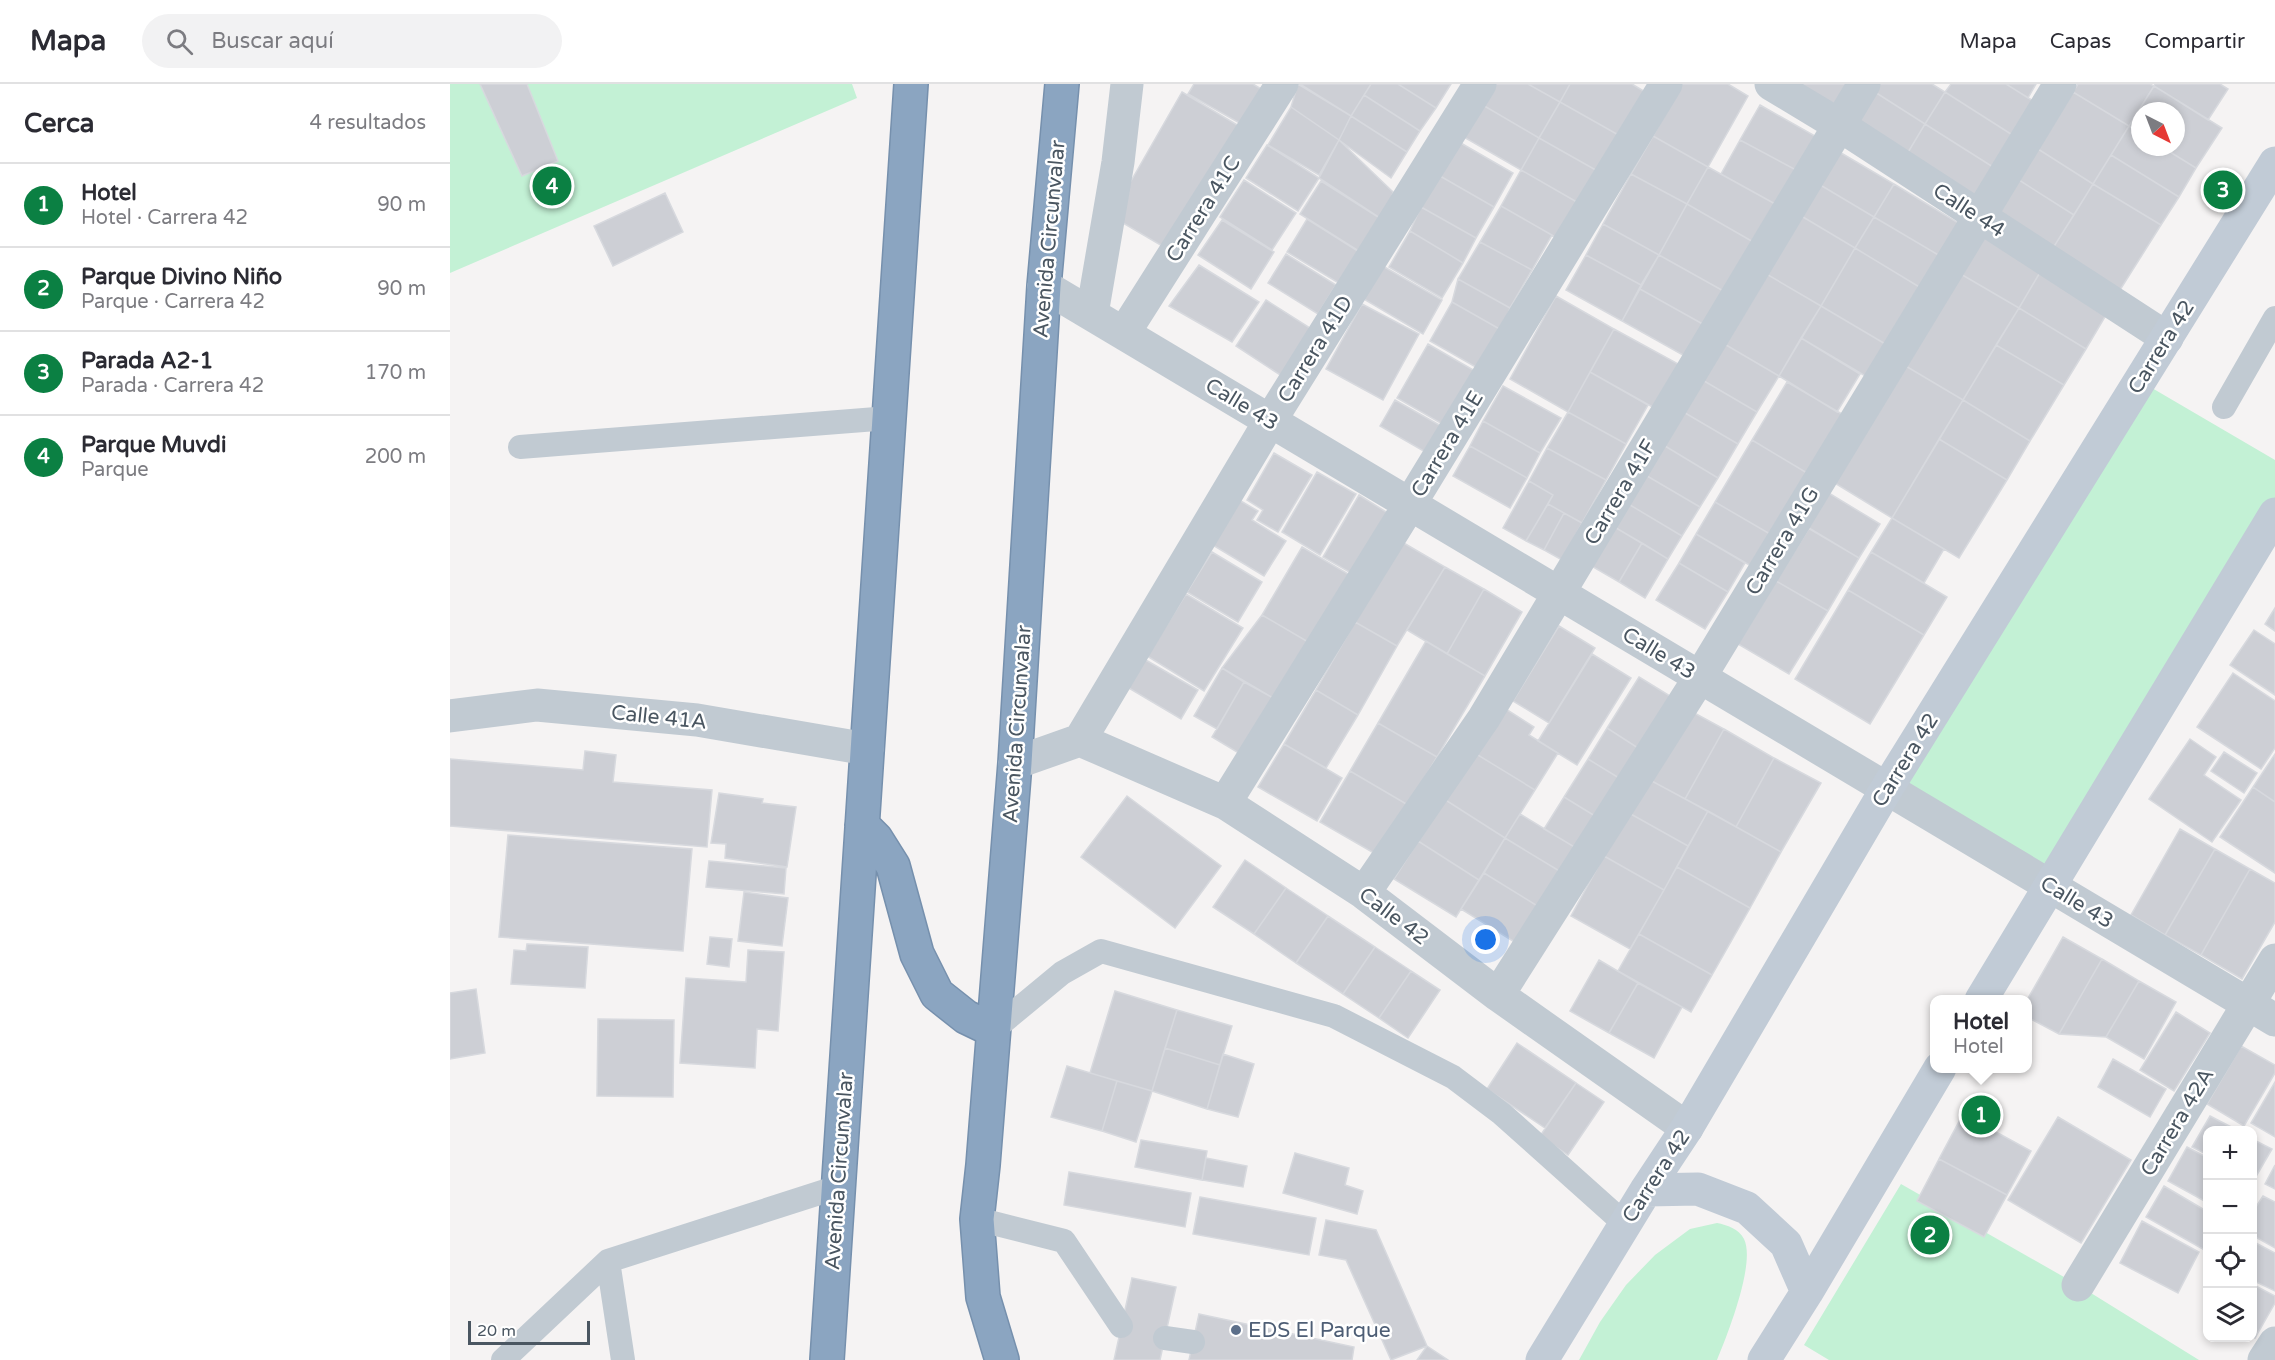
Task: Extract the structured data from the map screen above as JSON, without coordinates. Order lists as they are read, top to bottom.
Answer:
{
  "streets": {
    "highway": ["Avenida Circunvalar"],
    "street": [
      "Carrera 41C",
      "Calle 44",
      "Carrera 42",
      "Carrera 41D",
      "Calle 43",
      "Carrera 41E",
      "Carrera 41F",
      "Carrera 41G",
      "Calle 41A",
      "Calle 42",
      "Carrera 42A"
    ]
  },
  "crossings": [
    ["Carrera 41C", "Calle 43"],
    ["Calle 44", "Carrera 42"],
    ["Calle 44", "Carrera 41F"],
    ["Calle 44", "Carrera 41G"],
    ["Avenida Circunvalar", "Calle 43"],
    ["Avenida Circunvalar", "Calle 41A"],
    ["Carrera 42", "Calle 43"],
    ["Carrera 42", "Calle 42"],
    ["Carrera 41D", "Calle 43"],
    ["Carrera 41D", "Calle 42"],
    ["Calle 43", "Carrera 41E"],
    ["Calle 43", "Carrera 41F"],
    ["Calle 43", "Carrera 41G"],
    ["Calle 43", "Carrera 42A"],
    ["Carrera 41E", "Calle 42"],
    ["Carrera 41F", "Calle 42"],
    ["Carrera 41G", "Calle 42"]
  ],
  "places": ["EDS El Parque"],
  "scale_bar": "20 m",
  "north": "bottom right",
  "page": {
    "header": "Mapa",
    "search": "Buscar aquí",
    "nav": ["Mapa", "Capas", "Compartir"],
    "heading": ["Cerca", "4 resultados"],
    "list": [
      {
        "mark": "1",
        "name": "Hotel",
        "note": "Hotel · Carrera 42",
        "value": "90 m"
      },
      {
        "mark": "2",
        "name": "Parque Divino Niño",
        "note": "Parque · Carrera 42",
        "value": "90 m"
      },
      {
        "mark": "3",
        "name": "Parada A2-1",
        "note": "Parada · Carrera 42",
        "value": "170 m"
      },
      {
        "mark": "4",
        "name": "Parque Muvdi",
        "note": "Parque",
        "value": "200 m"
      }
    ],
    "pins": [
      "4",
      "3",
      "1",
      "2"
    ],
    "popup": ["Hotel", "Hotel"],
    "map_buttons": ["+", "−"],
    "scale": "20 m"
  }
}
